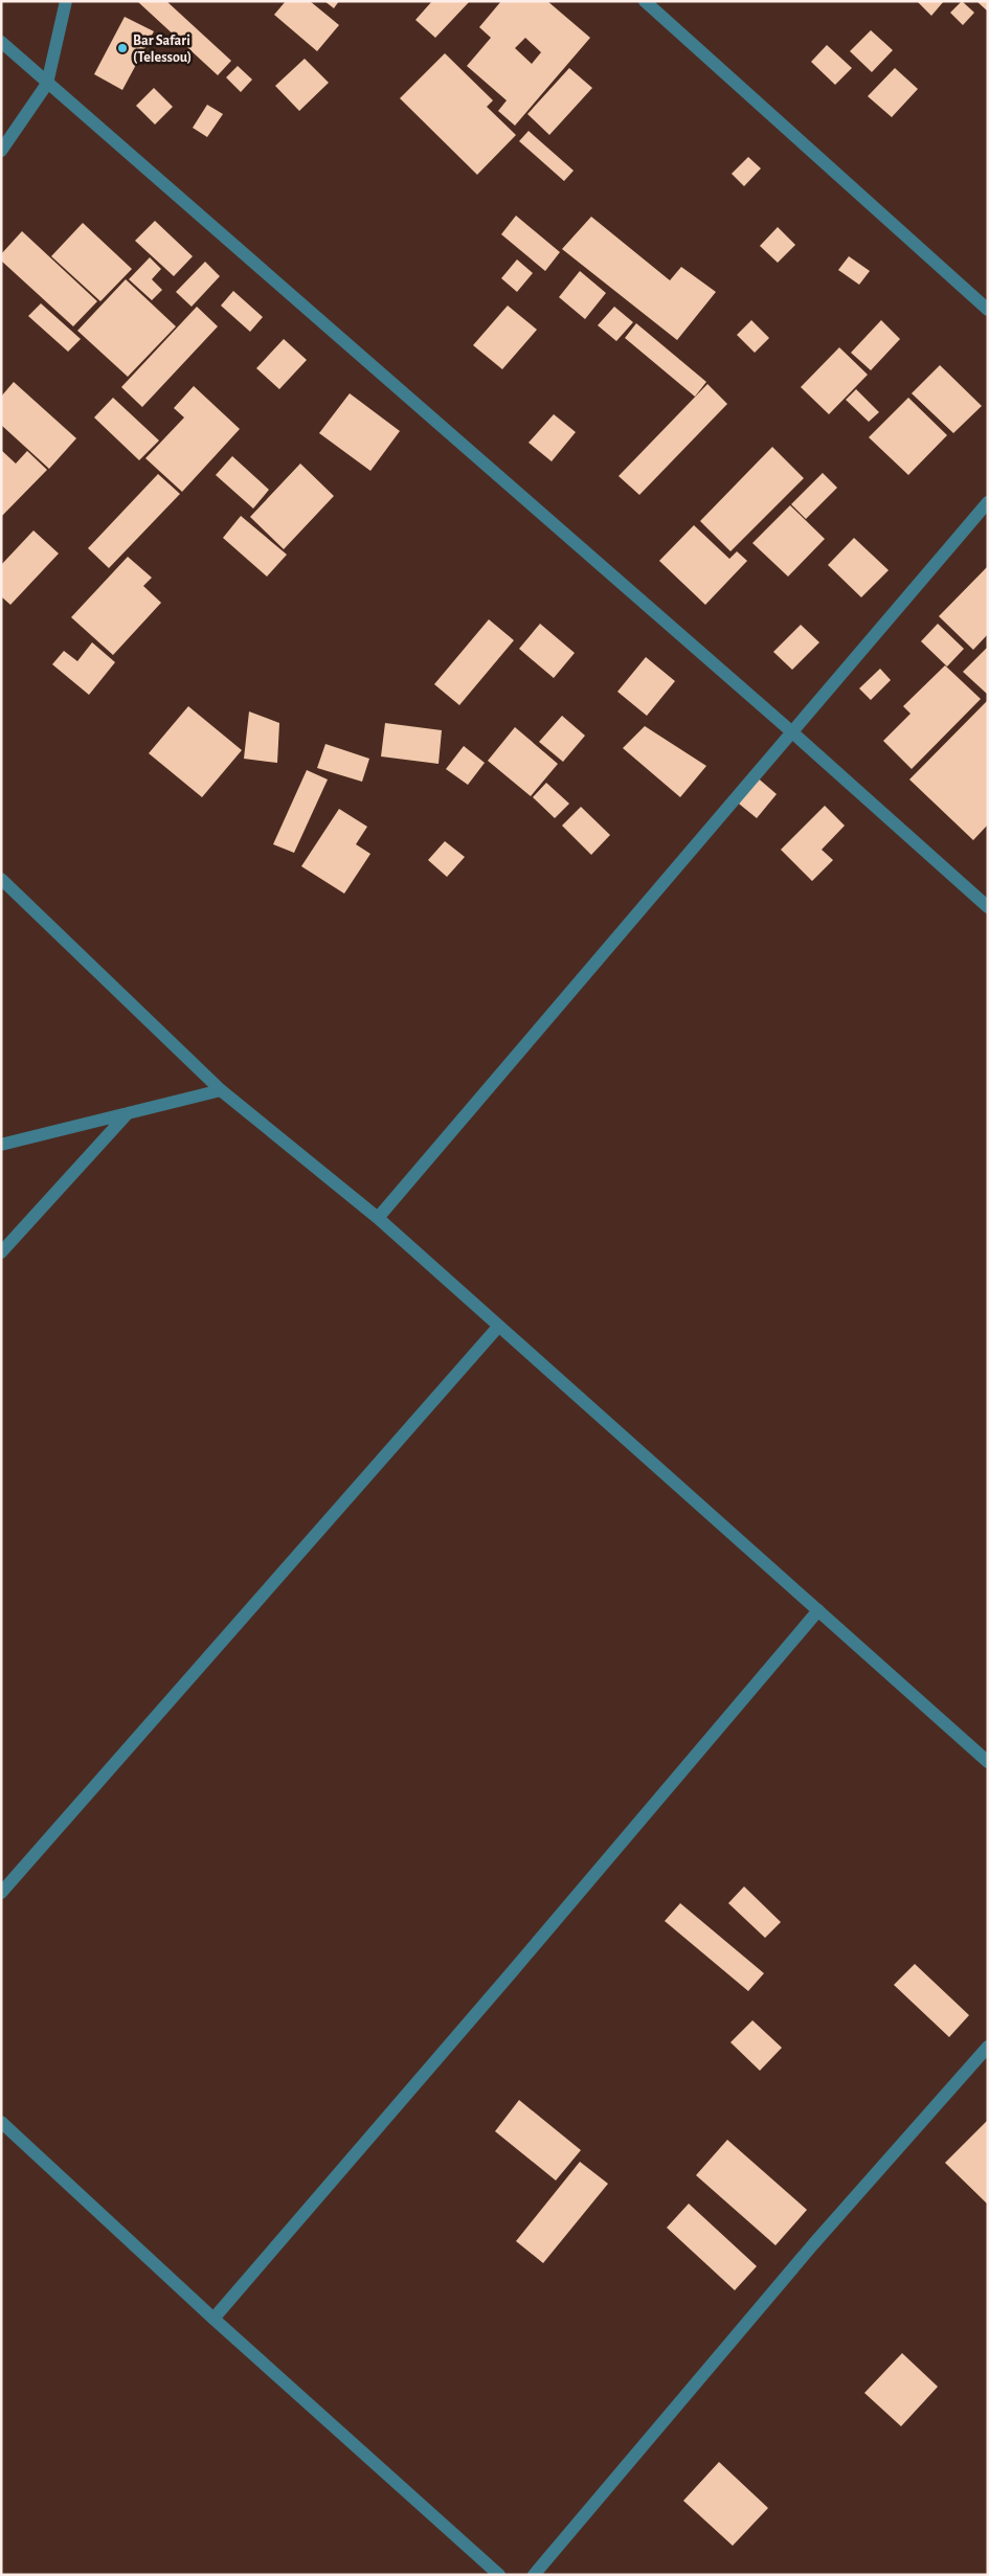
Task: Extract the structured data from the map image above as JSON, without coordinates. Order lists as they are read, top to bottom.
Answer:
{
  "places": ["Bar Safari (Telessou)"]
}
